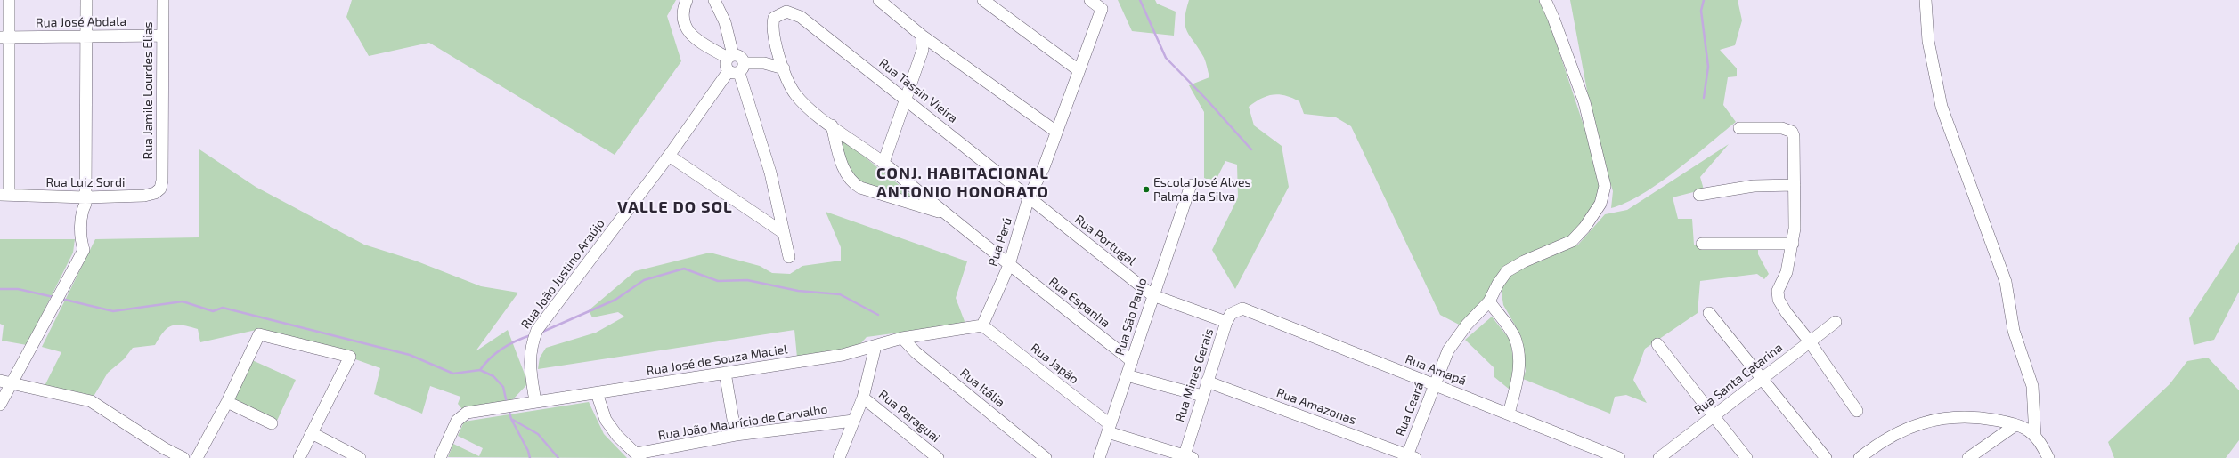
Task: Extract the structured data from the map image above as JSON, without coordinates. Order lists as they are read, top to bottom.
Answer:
{
  "streets": {
    "street": [
      "Rua José Abdala",
      "Rua Jamile Lourdes Elias",
      "Rua Tassin Vieira",
      "Rua Luiz Sordi",
      "Rua Portugal",
      "Rua Perú",
      "Rua João Justino Araújo",
      "Rua Espanha",
      "Rua São Paulo",
      "Rua José de Souza Maciel",
      "Rua Japão",
      "Rua Amapá",
      "Rua Minas Gerais",
      "Rua Santa Catarina",
      "Rua Itália",
      "Rua Amazonas",
      "Rua Ceará",
      "Rua Paraguai",
      "Rua João Maurício de Carvalho"
    ]
  },
  "crossings": [
    ["Rua José Abdala", "Rua Jamile Lourdes Elias"],
    ["Rua Jamile Lourdes Elias", "Rua Luiz Sordi"],
    ["Rua Tassin Vieira", "Rua Portugal"],
    ["Rua Tassin Vieira", "Rua Perú"],
    ["Rua Tassin Vieira", "Rua Espanha"],
    ["Rua Portugal", "Rua Perú"],
    ["Rua Portugal", "Rua São Paulo"],
    ["Rua Portugal", "Rua Minas Gerais"],
    ["Rua Perú", "Rua Espanha"],
    ["Rua Perú", "Rua José de Souza Maciel"],
    ["Rua Perú", "Rua Japão"],
    ["Rua João Justino Araújo", "Rua José de Souza Maciel"],
    ["Rua Espanha", "Rua São Paulo"],
    ["Rua São Paulo", "Rua Japão"],
    ["Rua José de Souza Maciel", "Rua Japão"],
    ["Rua José de Souza Maciel", "Rua Itália"],
    ["Rua Japão", "Rua Minas Gerais"],
    ["Rua Amapá", "Rua Minas Gerais"],
    ["Rua Amapá", "Rua Ceará"],
    ["Rua Minas Gerais", "Rua Amazonas"],
    ["Rua Amazonas", "Rua Ceará"]
  ],
  "districts": ["CONJ. HABITACIONAL ANTONIO HONORATO", "VALLE DO SOL"],
  "places": ["Escola José Alves Palma da Silva"]
}
